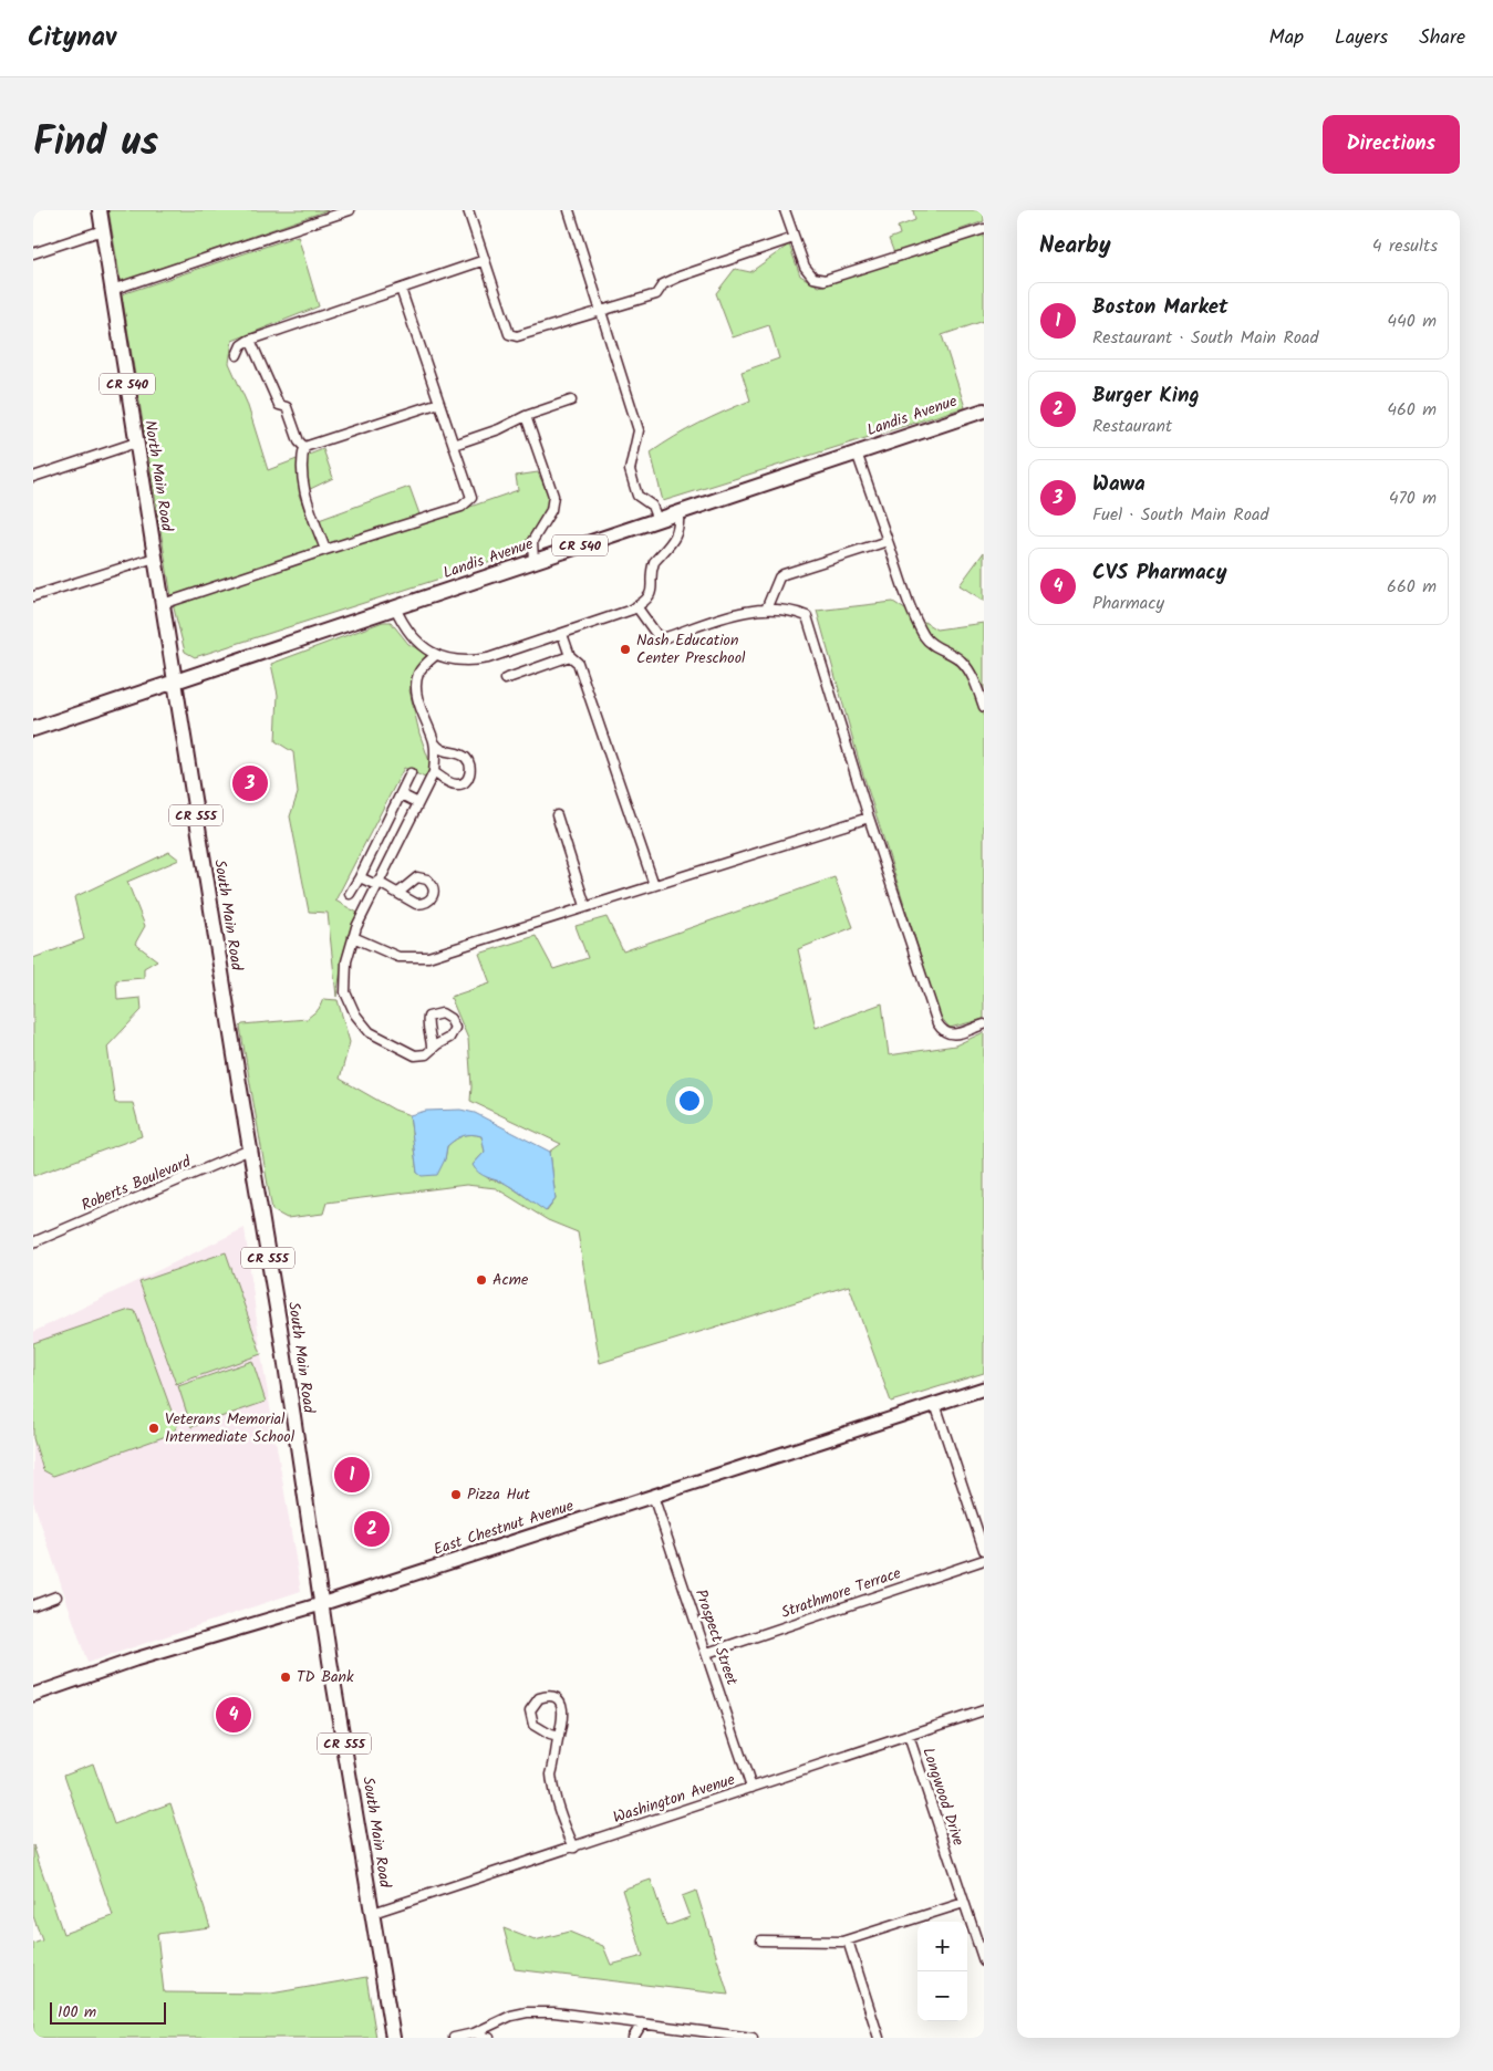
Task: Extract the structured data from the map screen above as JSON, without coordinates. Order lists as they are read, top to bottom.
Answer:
{
  "streets": {
    "main road": [
      "CR 540",
      "Landis Avenue",
      "North Main Road",
      "CR 555",
      "South Main Road"
    ],
    "street": [
      "Roberts Boulevard",
      "East Chestnut Avenue",
      "Strathmore Terrace",
      "Prospect Street",
      "Longwood Drive",
      "Washington Avenue"
    ]
  },
  "crossings": [
    ["Landis Avenue", "North Main Road"],
    ["Landis Avenue", "South Main Road"],
    ["North Main Road", "South Main Road"],
    ["South Main Road", "Roberts Boulevard"],
    ["South Main Road", "East Chestnut Avenue"],
    ["South Main Road", "Washington Avenue"],
    ["East Chestnut Avenue", "Prospect Street"],
    ["Strathmore Terrace", "Prospect Street"],
    ["Prospect Street", "Washington Avenue"],
    ["Longwood Drive", "Washington Avenue"]
  ],
  "places": [
    "Nash Education Center Preschool",
    "Acme",
    "Veterans Memorial Intermediate School",
    "Pizza Hut",
    "TD Bank"
  ],
  "scale_bar": "100 m",
  "page": {
    "header": "Citynav",
    "nav": ["Map", "Layers", "Share"],
    "title": "Find us",
    "buttons": "Directions",
    "heading": ["Nearby", "4 results"],
    "list": [
      {
        "mark": "1",
        "name": "Boston Market",
        "note": "Restaurant · South Main Road",
        "value": "440 m"
      },
      {
        "mark": "2",
        "name": "Burger King",
        "note": "Restaurant",
        "value": "460 m"
      },
      {
        "mark": "3",
        "name": "Wawa",
        "note": "Fuel · South Main Road",
        "value": "470 m"
      },
      {
        "mark": "4",
        "name": "CVS Pharmacy",
        "note": "Pharmacy",
        "value": "660 m"
      }
    ],
    "pins": [
      "3",
      "1",
      "2",
      "4"
    ],
    "map_buttons": ["+", "−"],
    "scale": "100 m"
  }
}
